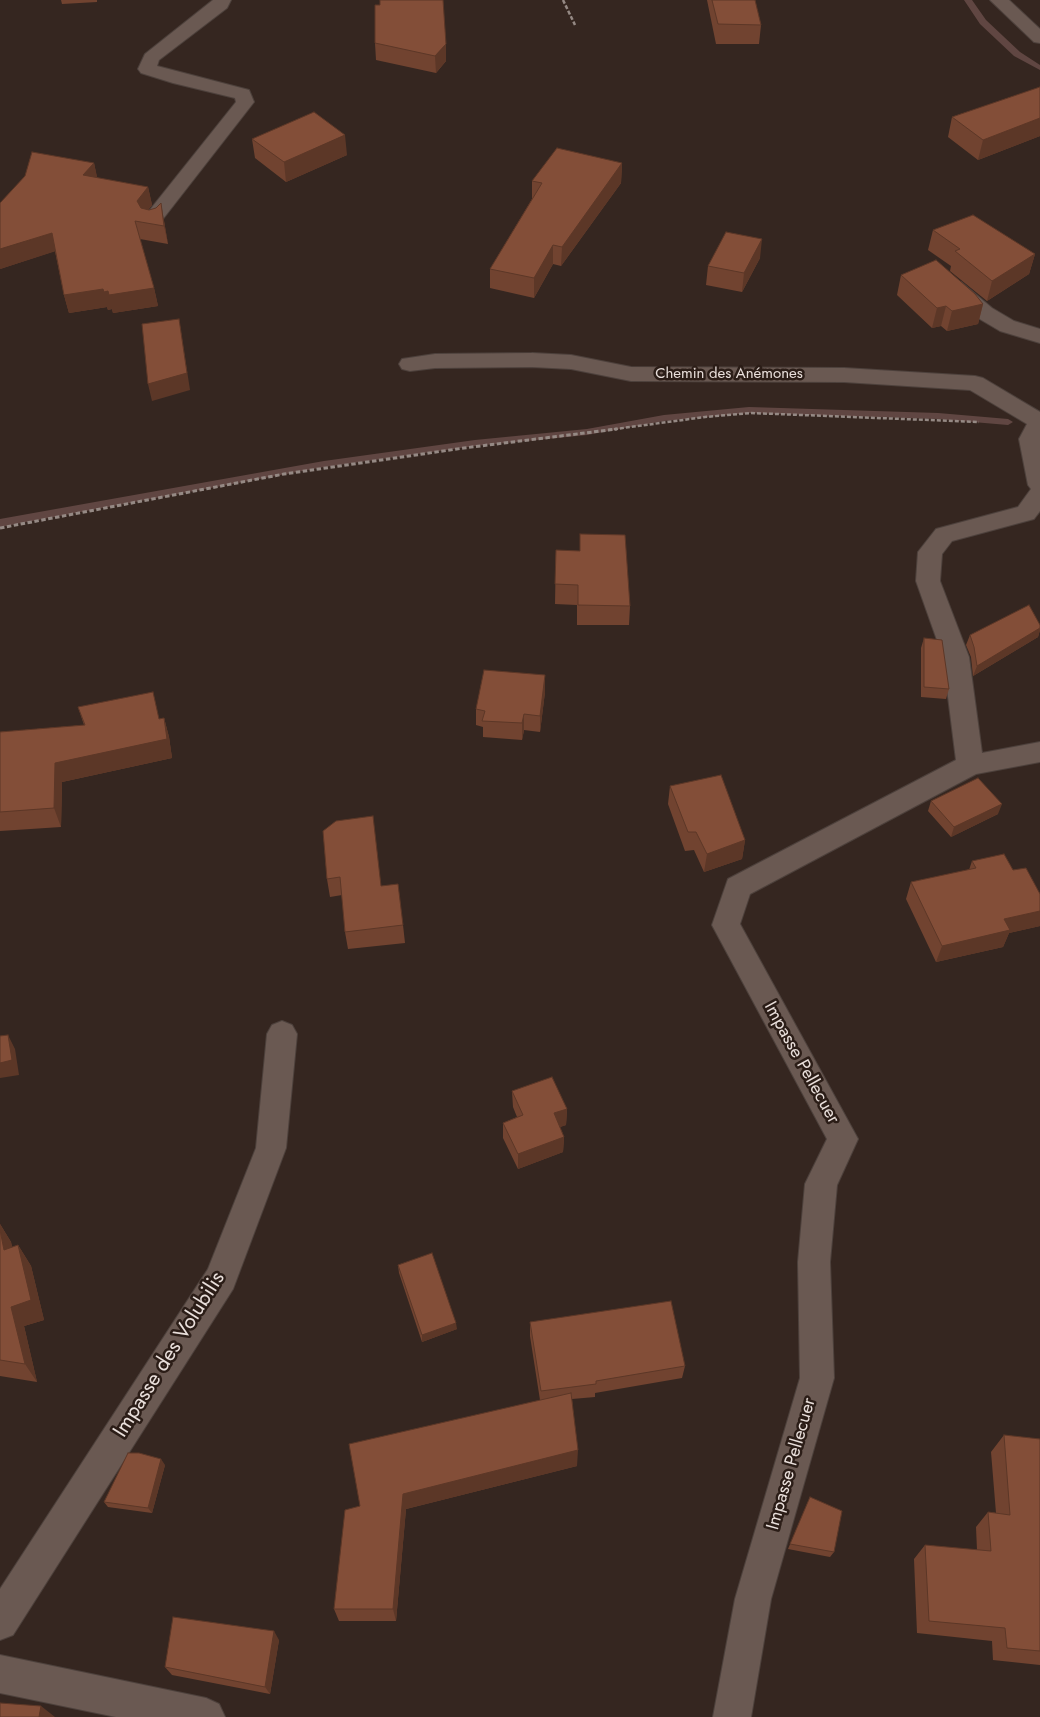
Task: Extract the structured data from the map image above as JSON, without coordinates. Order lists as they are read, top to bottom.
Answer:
{
  "streets": {
    "street": ["Chemin des Anémones", "Impasse Pellecuer", "Impasse des Volubilis"]
  }
}
